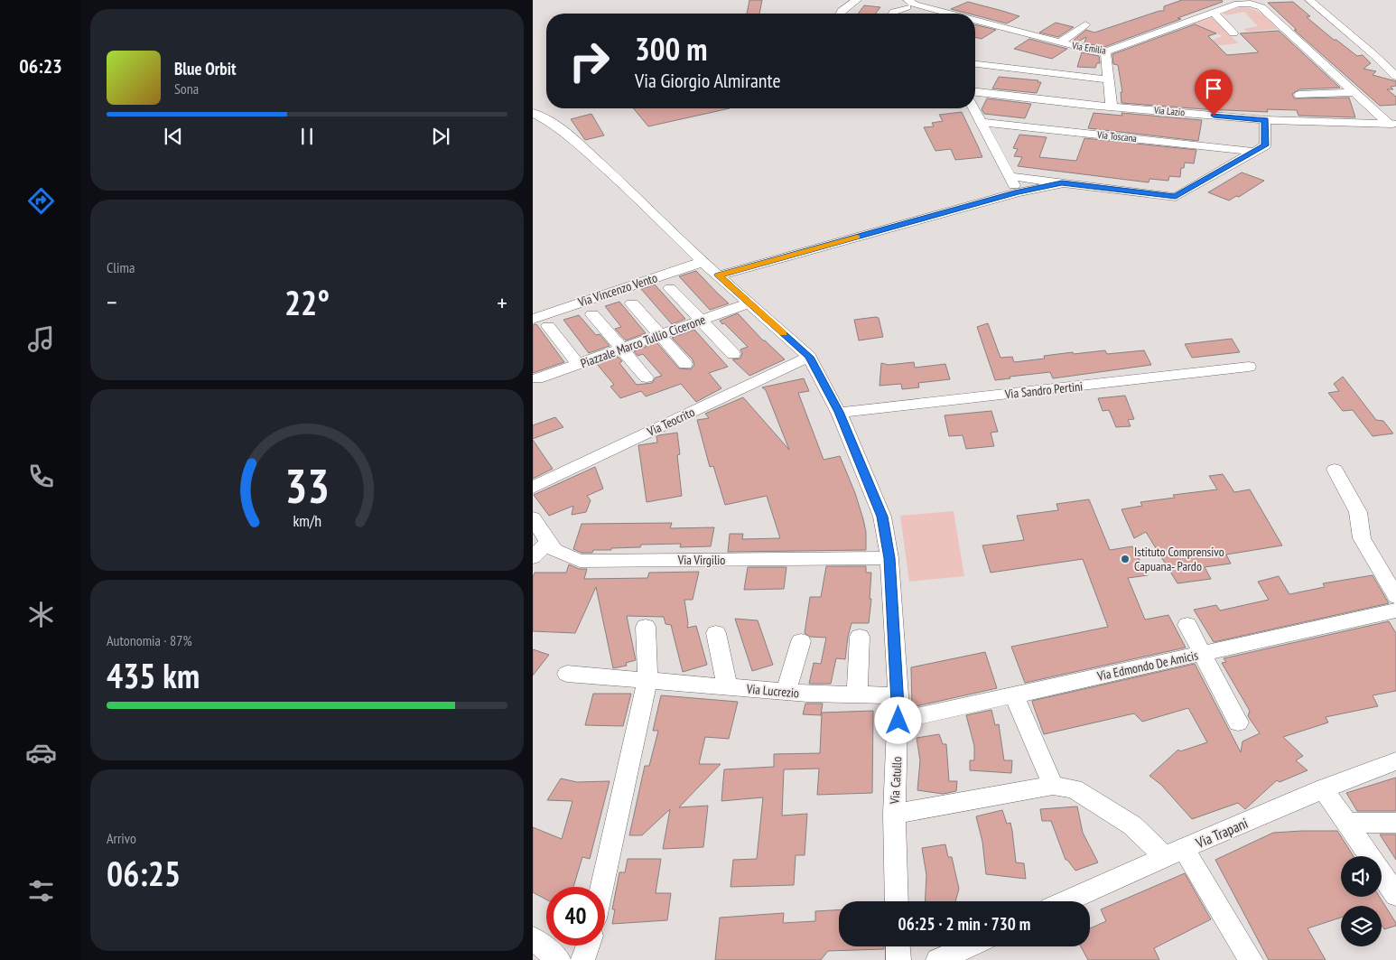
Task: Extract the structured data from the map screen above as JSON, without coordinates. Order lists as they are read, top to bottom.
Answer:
{
  "streets": {
    "street": [
      "Via Emilia",
      "Via Lazio",
      "Via Toscana",
      "Via Vincenzo Vento",
      "Piazzale Marco Tullio Cicerone",
      "Via Sandro Pertini",
      "Via Teocrito",
      "Via Virgilio",
      "Via Edmondo De Amicis",
      "Via Lucrezio",
      "Via Catullo",
      "Via Trapani"
    ]
  },
  "crossings": [
    ["Via Vincenzo Vento", "Via Catullo"],
    ["Piazzale Marco Tullio Cicerone", "Via Catullo"],
    ["Via Sandro Pertini", "Via Catullo"],
    ["Via Teocrito", "Via Catullo"],
    ["Via Virgilio", "Via Catullo"],
    ["Via Edmondo De Amicis", "Via Catullo"],
    ["Via Lucrezio", "Via Catullo"]
  ],
  "places": ["Istituto Comprensivo Capuana- Pardo"],
  "page": {
    "tabs": "06:23",
    "turn": ["300 m", "Via Giorgio Almirante"],
    "song": ["Blue Orbit", "Sona"],
    "tile": [
      "Clima",
      ["Autonomia · 87%", "435 km"],
      ["Arrivo", "06:25"]
    ],
    "heat": ["−", "22°", "+"],
    "limit": "40",
    "trip": "06:25 · 2 min · 730 m",
    "gauge": ["33", "km/h"]
  }
}
